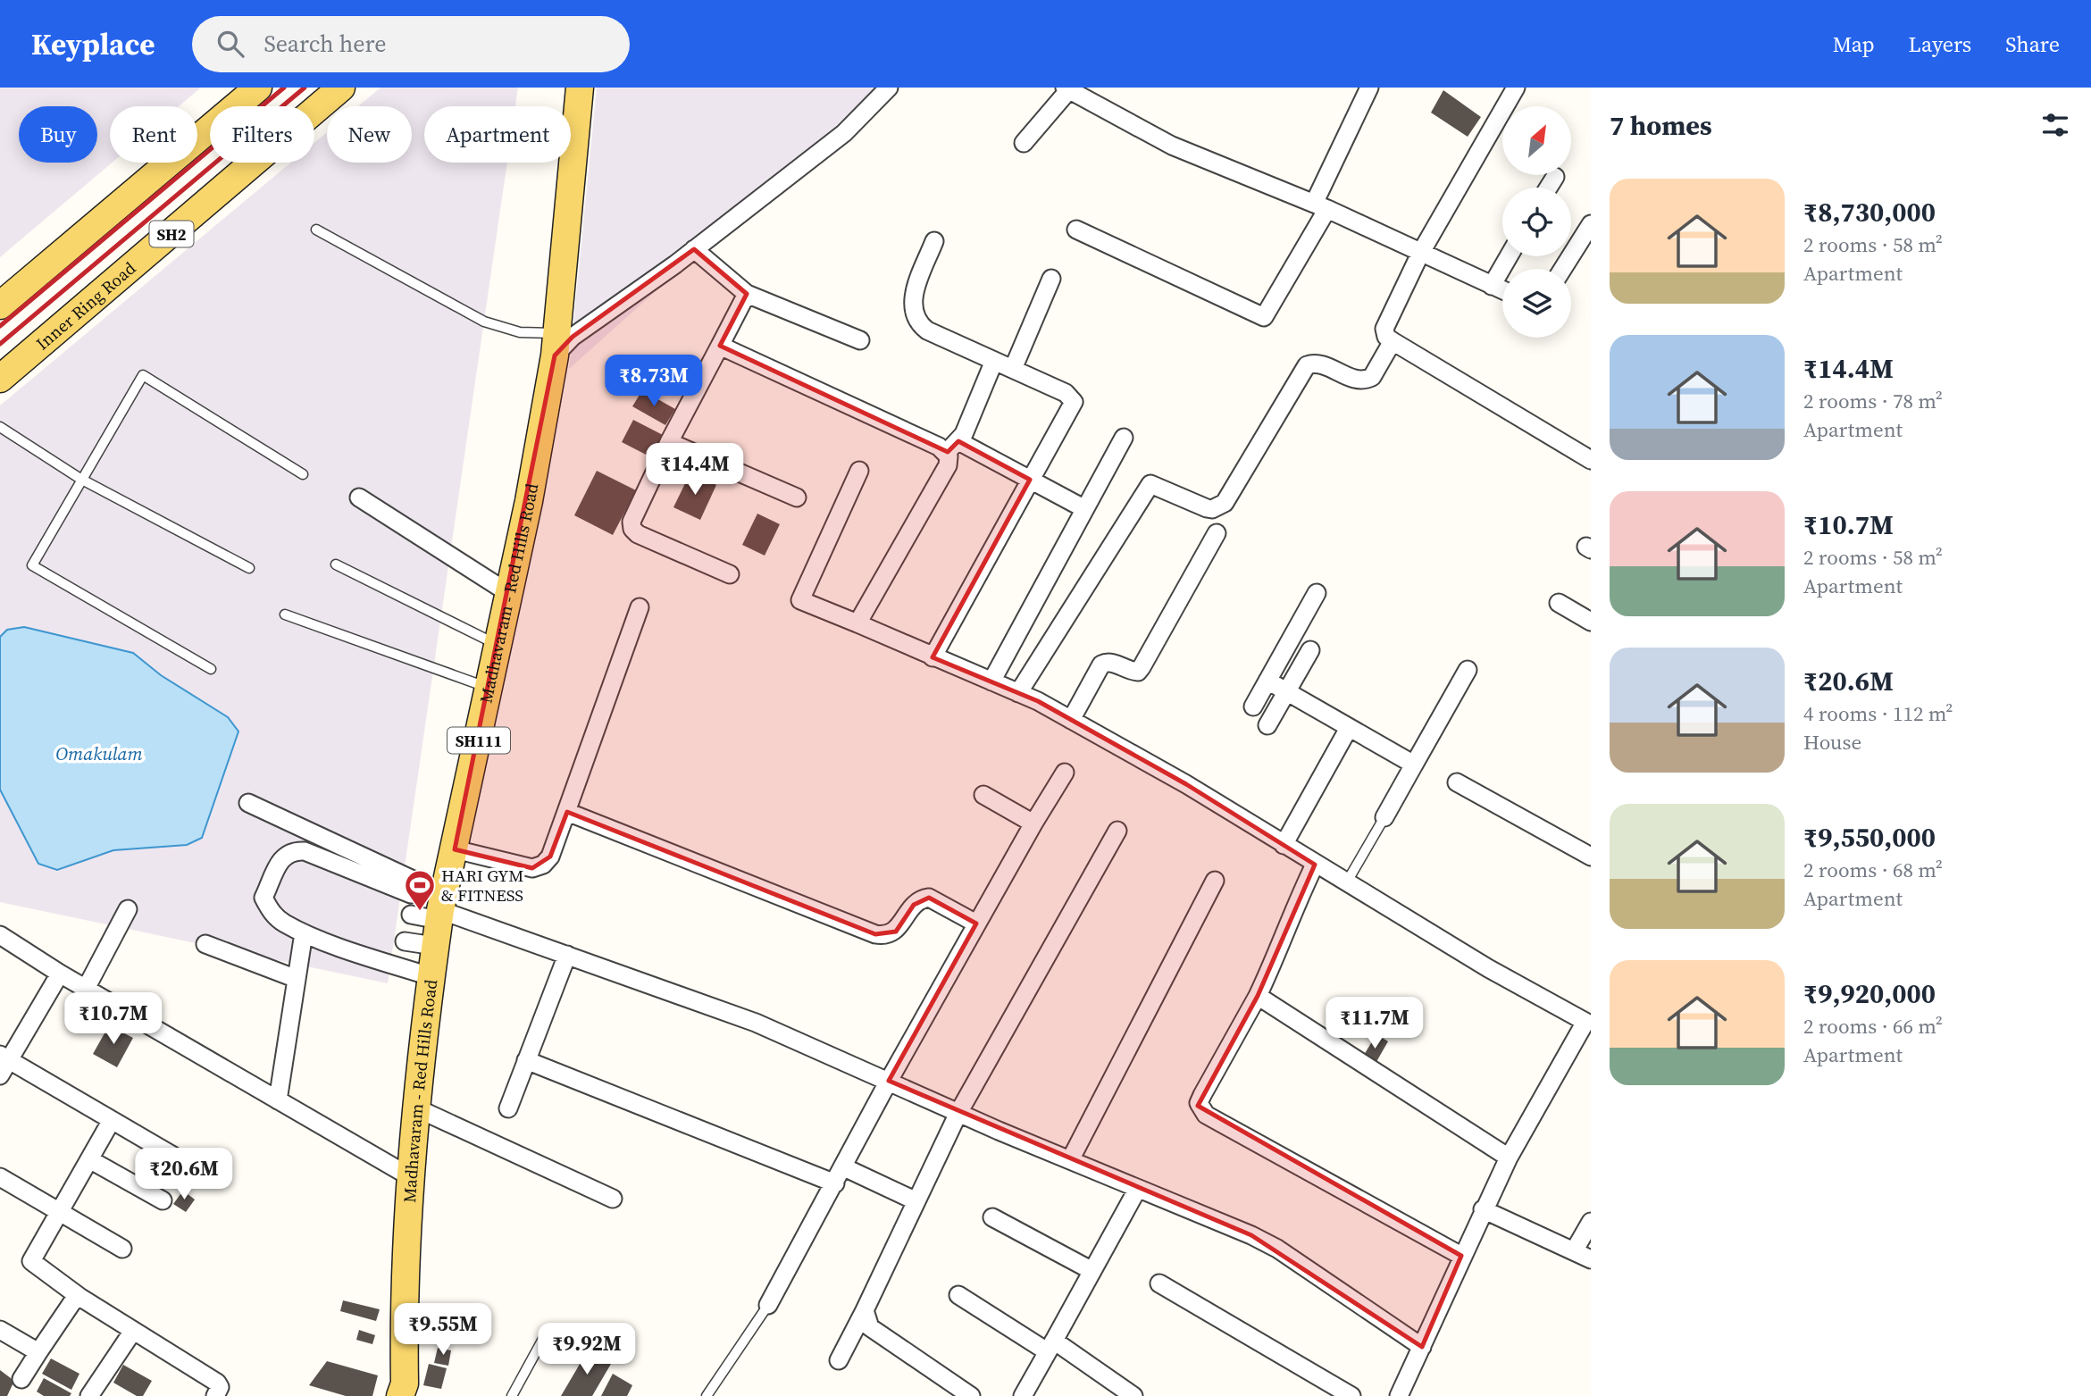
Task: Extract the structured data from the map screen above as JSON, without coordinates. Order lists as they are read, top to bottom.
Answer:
{
  "streets": {
    "main road": [
      "SH2",
      "Inner Ring Road",
      "Madhavaram - Red Hills Road",
      "SH111"
    ]
  },
  "water": ["Omakulam"],
  "places": {
    "sports": ["HARI GYM & FITNESS"]
  },
  "north": "top right",
  "page": {
    "header": "Keyplace",
    "search": "Search here",
    "nav": ["Map", "Layers", "Share"],
    "heading": "7 homes",
    "chip": [
      "Buy",
      "Rent",
      "Filters",
      "New",
      "Apartment"
    ],
    "list": [
      {
        "name": "₹8,730,000",
        "note": "2 rooms · 58 m² · Apartment"
      },
      {
        "name": "₹14.4M",
        "note": "2 rooms · 78 m² · Apartment"
      },
      {
        "name": "₹10.7M",
        "note": "2 rooms · 58 m² · Apartment"
      },
      {
        "name": "₹20.6M",
        "note": "4 rooms · 112 m² · House"
      },
      {
        "name": "₹9,550,000",
        "note": "2 rooms · 68 m² · Apartment"
      },
      {
        "name": "₹9,920,000",
        "note": "2 rooms · 66 m² · Apartment"
      }
    ],
    "price": [
      "₹8.73M",
      "₹14.4M",
      "₹10.7M",
      "₹11.7M",
      "₹20.6M",
      "₹9.55M",
      "₹9.92M"
    ]
  }
}
